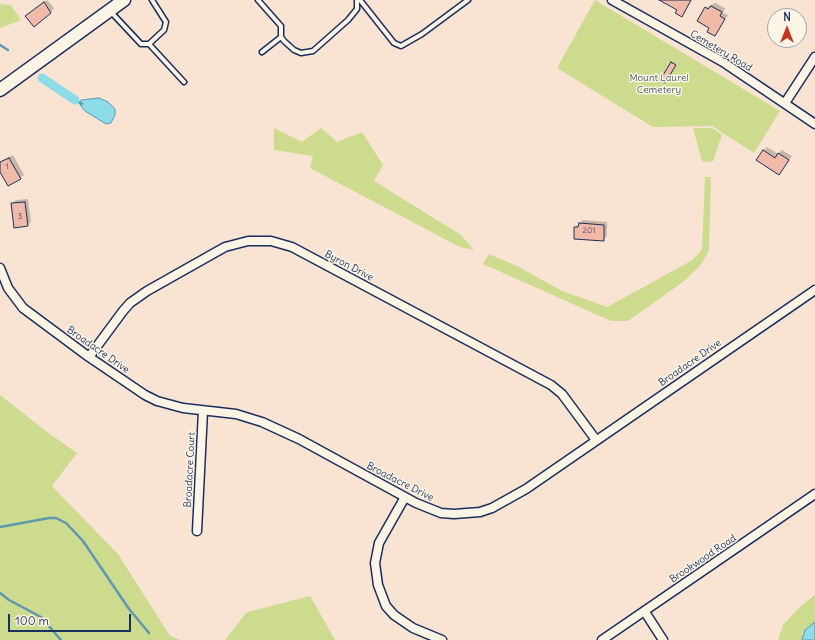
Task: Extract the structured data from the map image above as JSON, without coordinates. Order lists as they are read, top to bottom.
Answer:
{
  "streets": {
    "street": [
      "Cemetery Road",
      "Byron Drive",
      "Broadacre Drive",
      "Broadacre Court",
      "Brookwood Road"
    ]
  },
  "crossings": [
    ["Byron Drive", "Broadacre Drive"],
    ["Broadacre Drive", "Broadacre Court"]
  ],
  "parks": ["Mount Laurel Cemetery"],
  "house_numbers": ["1", "3", "201"],
  "scale_bar": "100 m",
  "north": "top"
}
